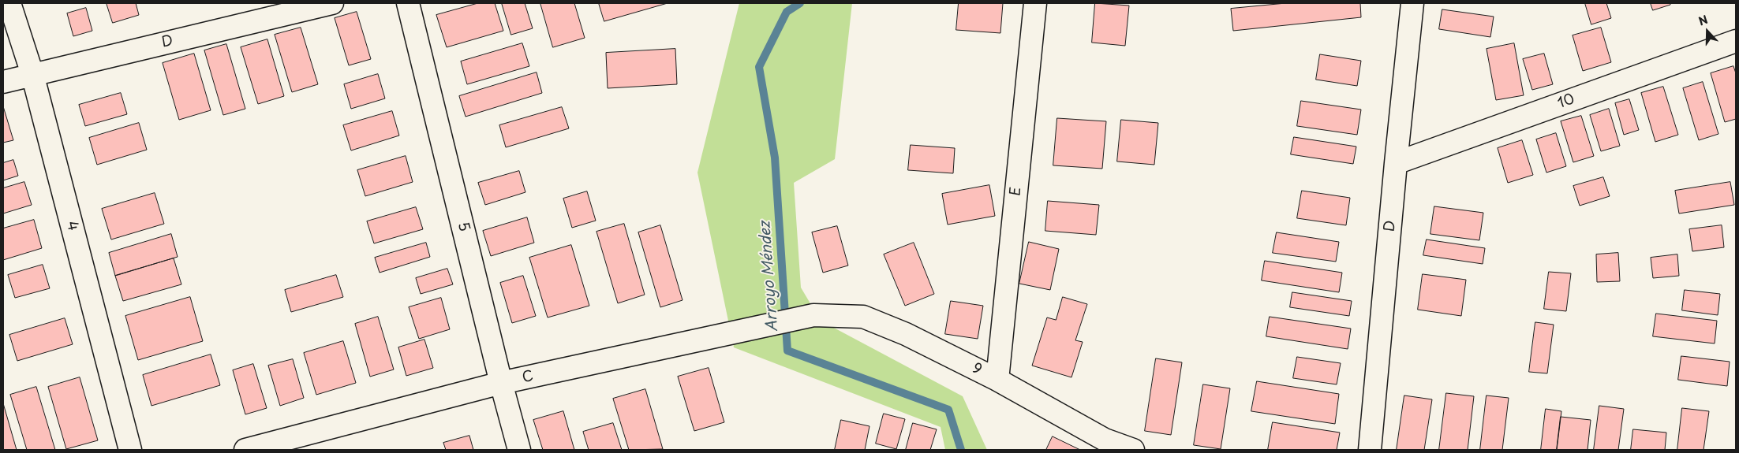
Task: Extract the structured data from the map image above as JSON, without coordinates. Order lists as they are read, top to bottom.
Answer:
{
  "streets": {
    "street": [
      "D",
      "10",
      "E",
      "4",
      "5",
      "9",
      "C"
    ]
  },
  "crossings": [
    ["D", "10"],
    ["D", "4"],
    ["E", "9"],
    ["5", "C"],
    ["9", "C"]
  ],
  "water": ["Arroyo Méndez"],
  "north": "top"
}
